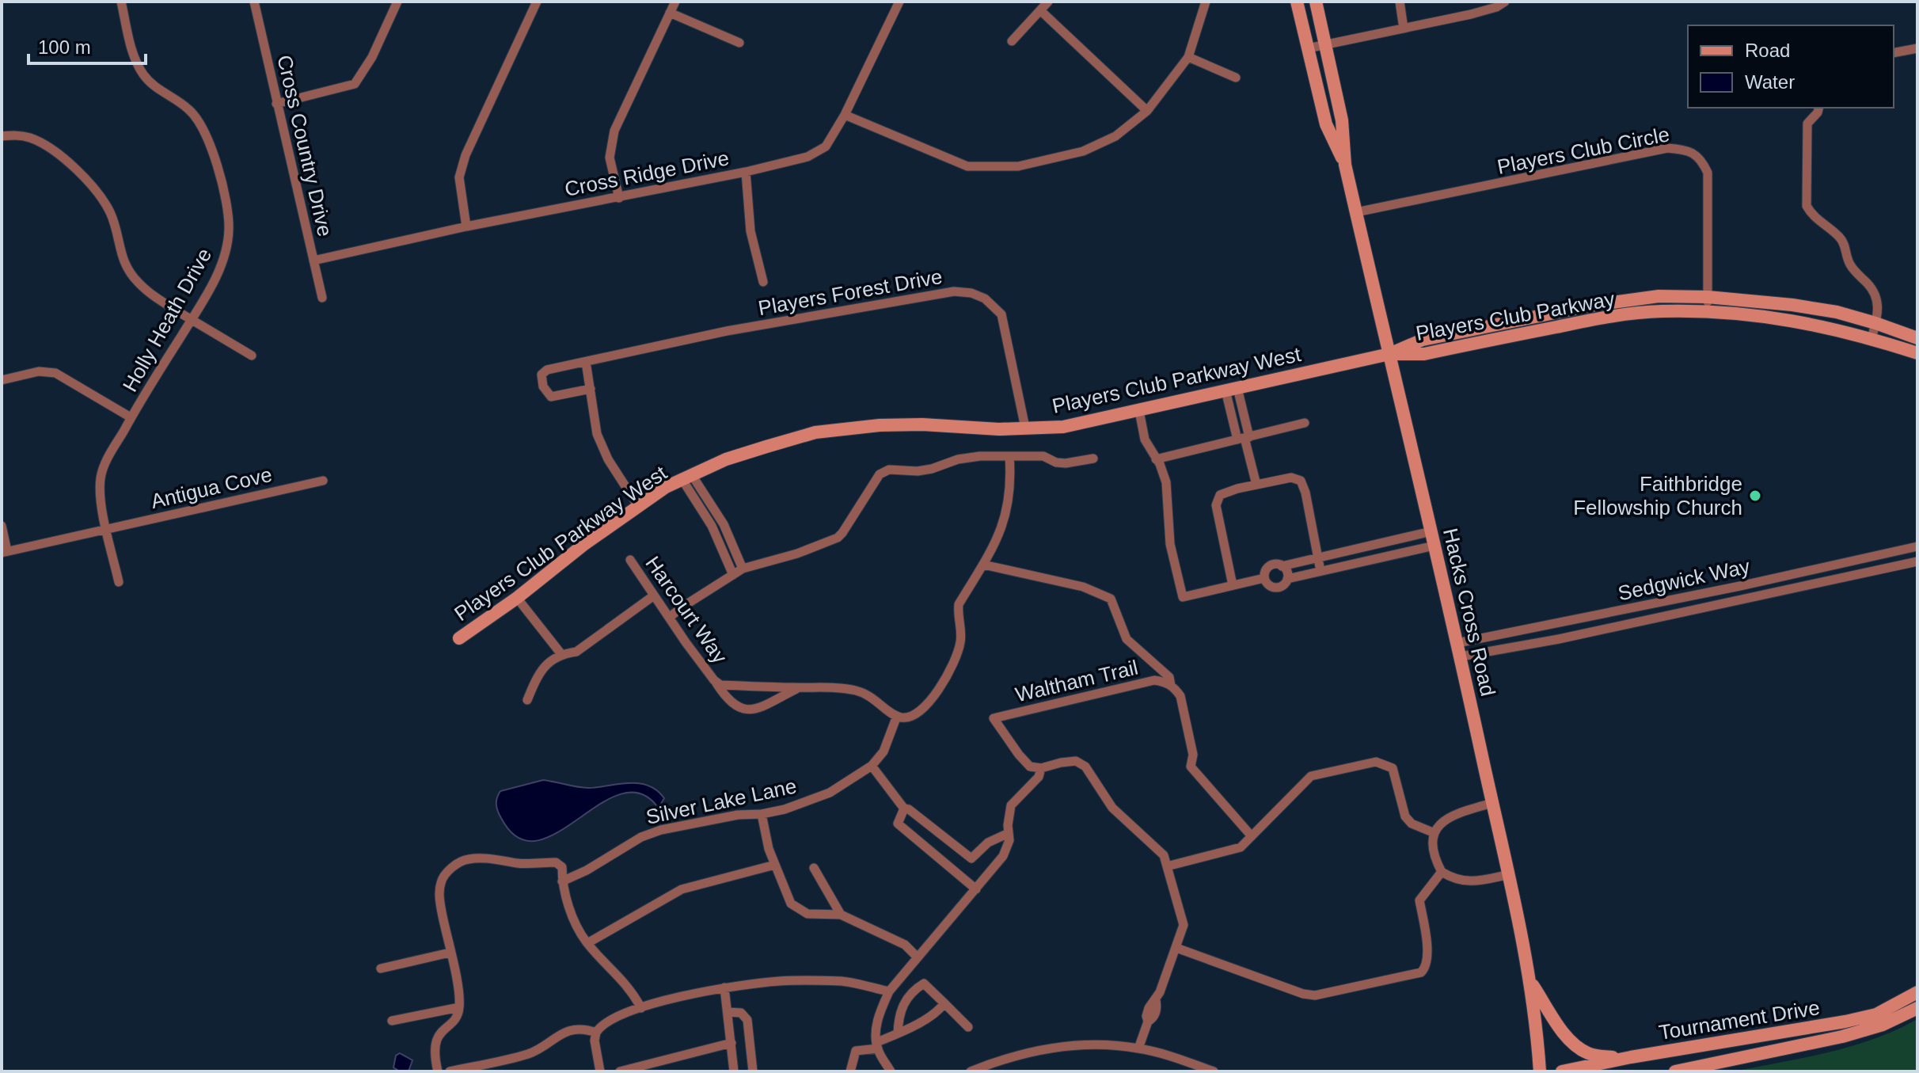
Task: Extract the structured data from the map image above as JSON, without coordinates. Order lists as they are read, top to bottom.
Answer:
{
  "streets": {
    "street": [
      "Cross Country Drive",
      "Players Club Circle",
      "Cross Ridge Drive",
      "Players Forest Drive",
      "Players Club Parkway",
      "Holly Heath Drive",
      "Players Club Parkway West",
      "Antigua Cove",
      "Sedgwick Way",
      "Harcourt Way",
      "Hacks Cross Road",
      "Waltham Trail",
      "Silver Lake Lane",
      "Tournament Drive"
    ]
  },
  "crossings": [
    ["Cross Country Drive", "Cross Ridge Drive"],
    ["Players Club Circle", "Players Club Parkway"],
    ["Players Club Circle", "Hacks Cross Road"],
    ["Players Forest Drive", "Players Club Parkway West"],
    ["Players Club Parkway", "Players Club Parkway West"],
    ["Players Club Parkway", "Hacks Cross Road"],
    ["Holly Heath Drive", "Antigua Cove"],
    ["Players Club Parkway West", "Hacks Cross Road"],
    ["Sedgwick Way", "Hacks Cross Road"],
    ["Harcourt Way", "Silver Lake Lane"]
  ],
  "places": ["Faithbridge Fellowship Church"],
  "legend": ["Road", "Water"],
  "scale_bar": "100 m"
}
